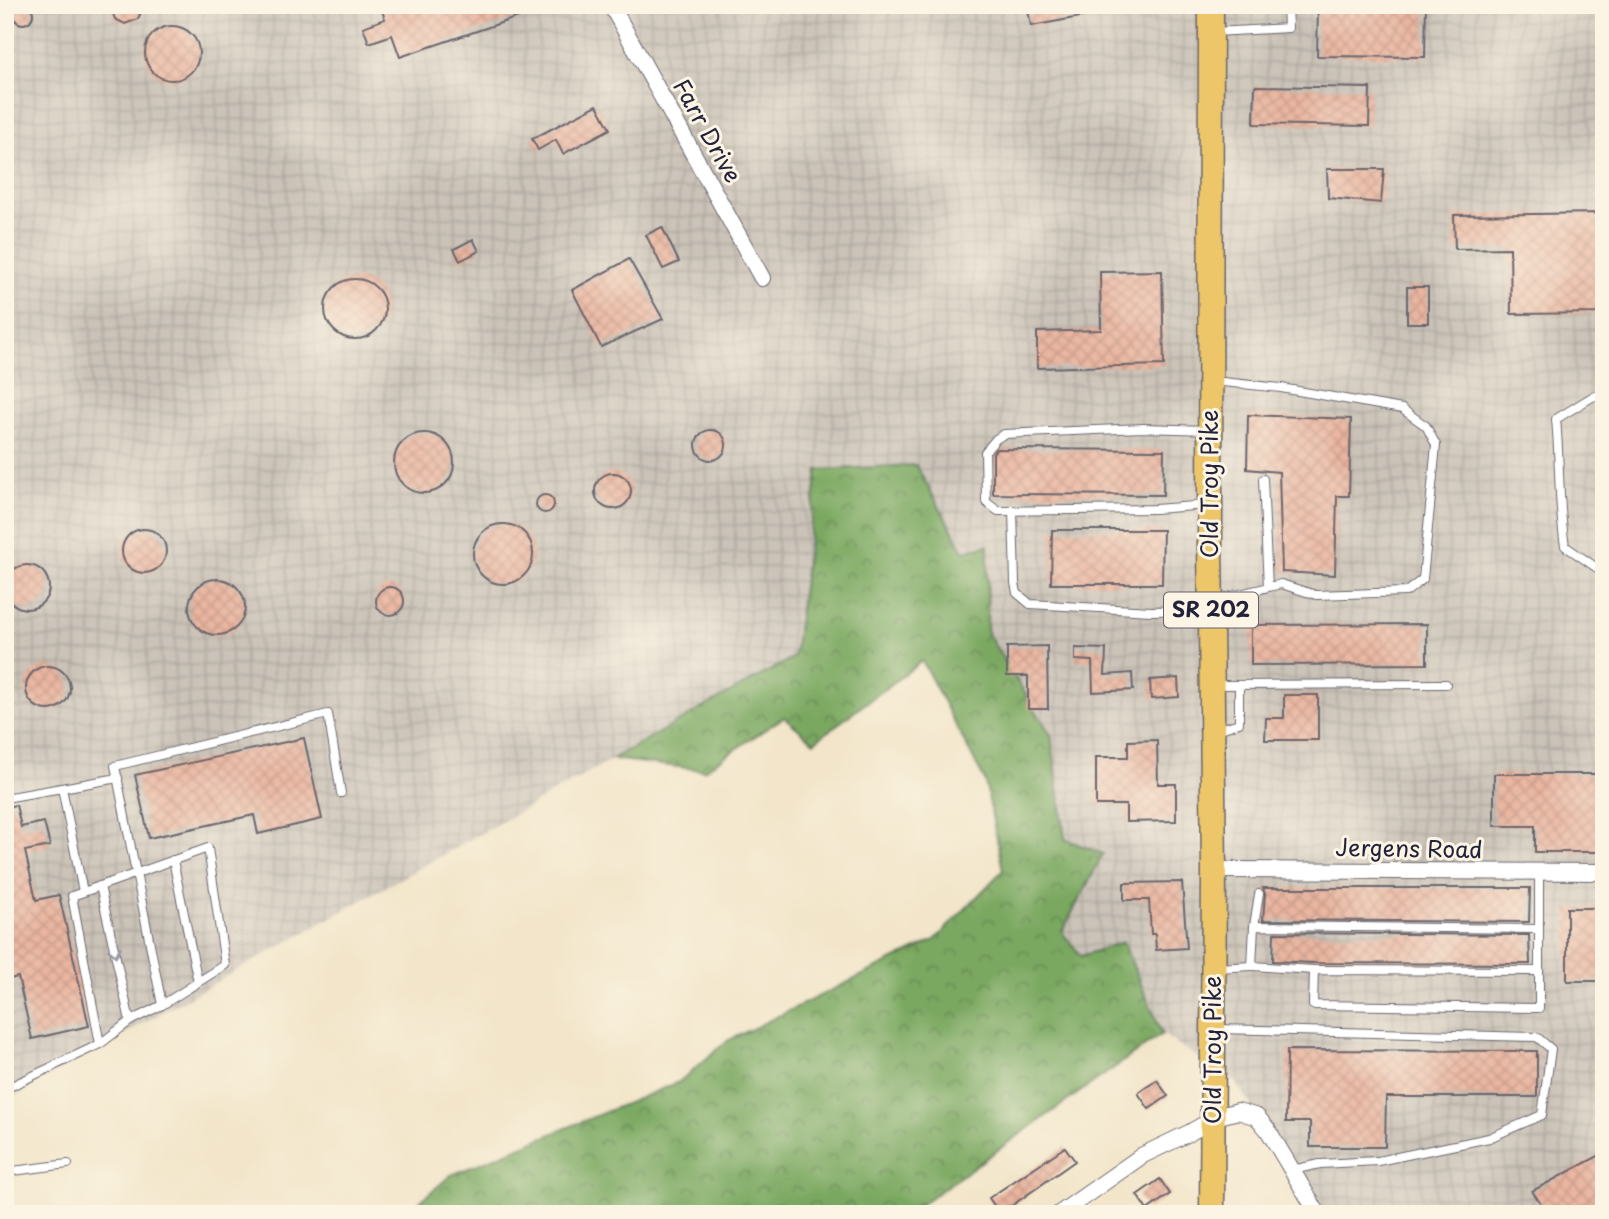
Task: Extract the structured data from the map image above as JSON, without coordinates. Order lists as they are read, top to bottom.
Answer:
{
  "streets": {
    "main road": ["Old Troy Pike", "SR 202"],
    "street": ["Farr Drive", "Jergens Road"]
  },
  "crossings": [
    ["Old Troy Pike", "Jergens Road"]
  ]
}
